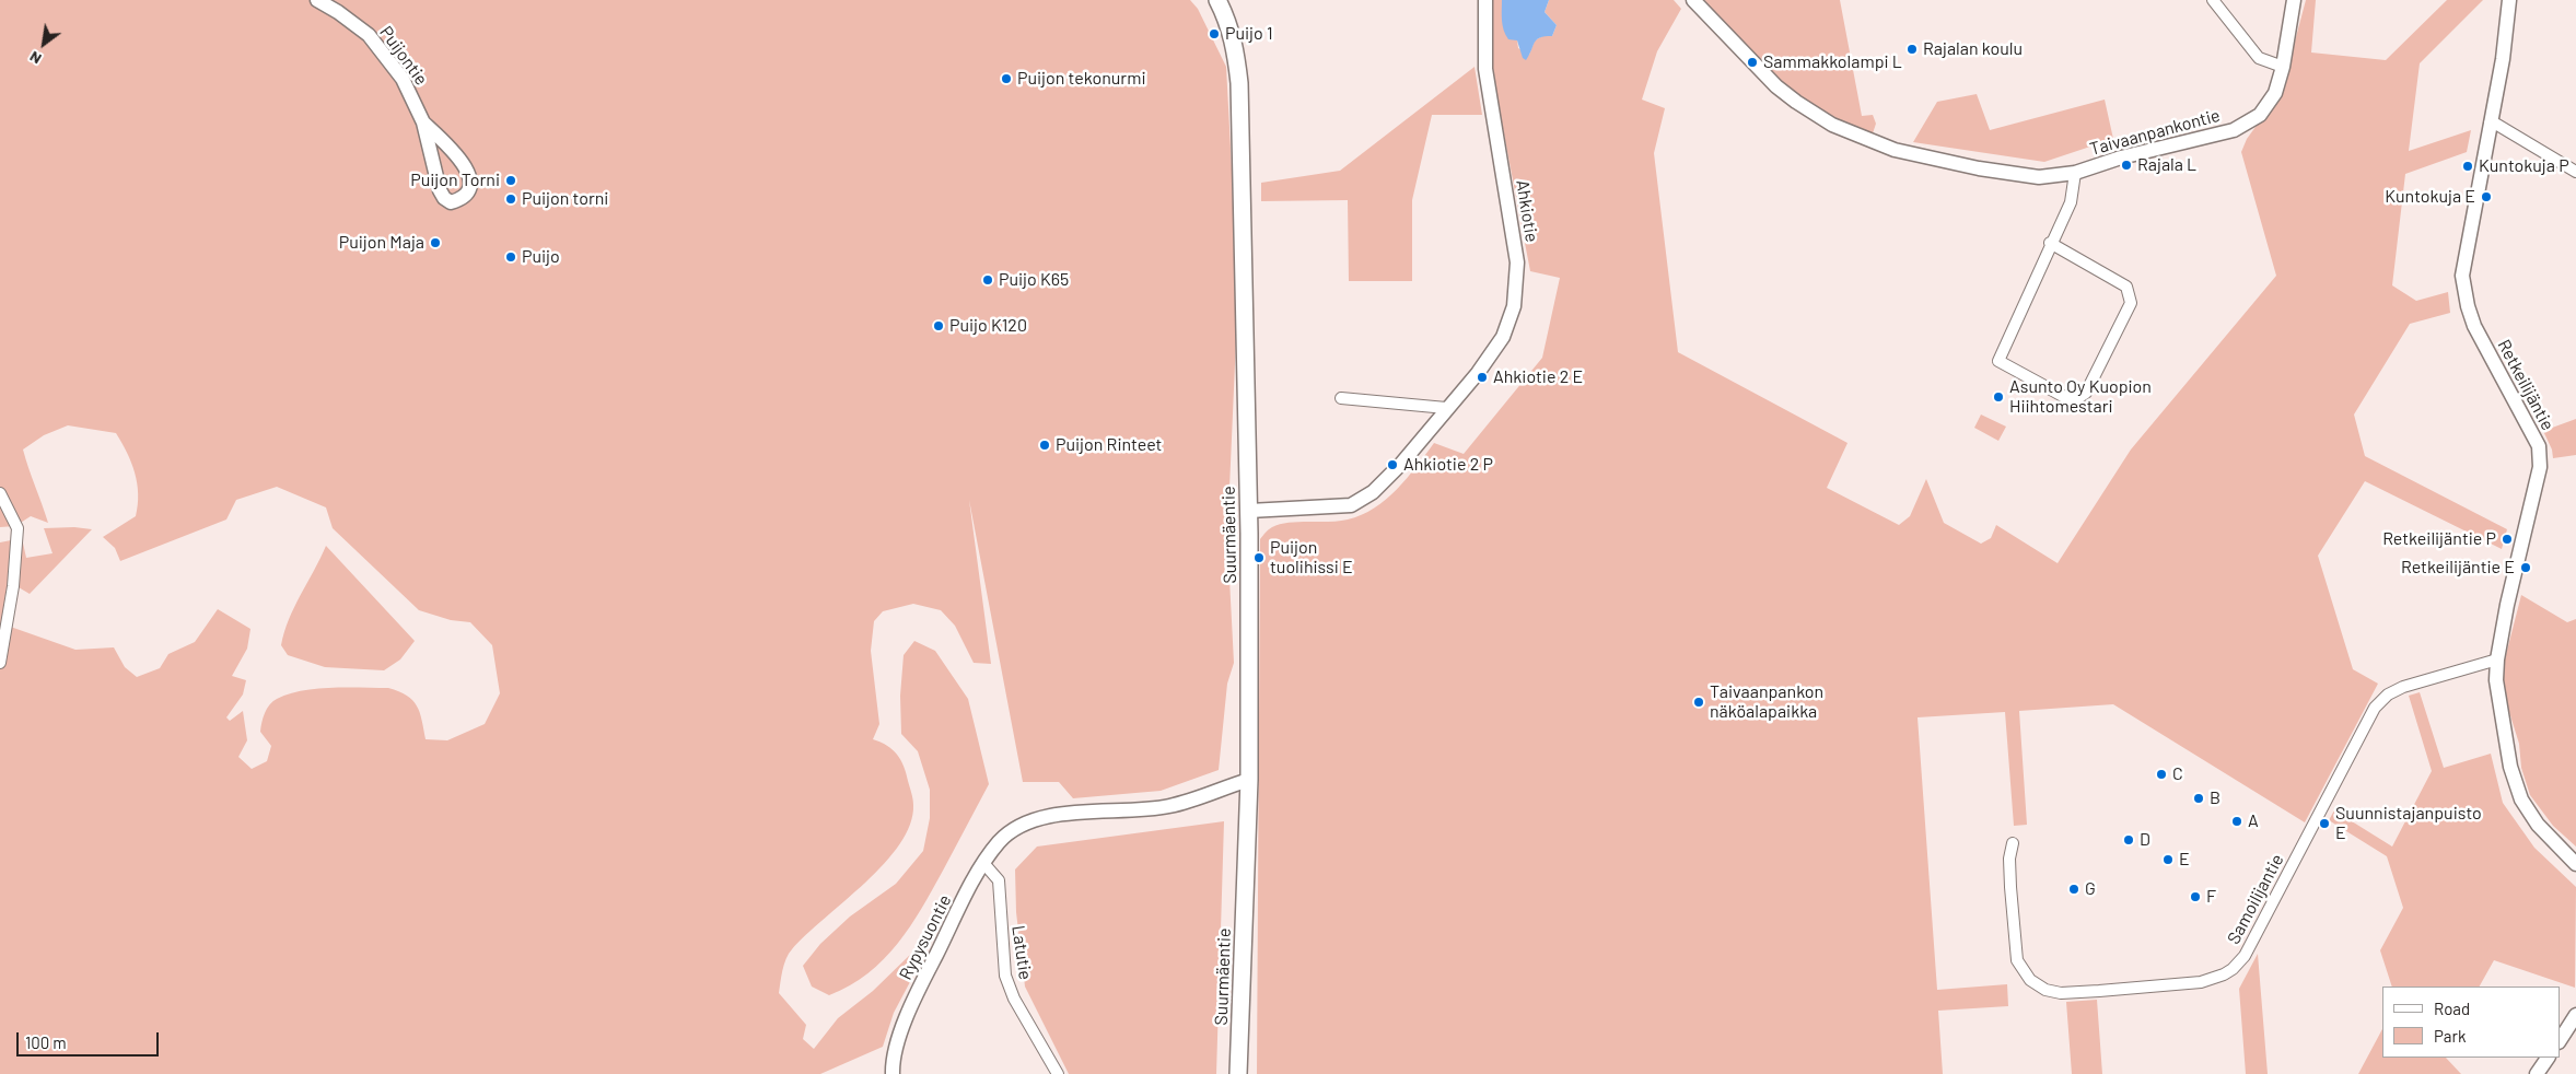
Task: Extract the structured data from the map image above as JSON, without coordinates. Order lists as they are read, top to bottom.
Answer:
{
  "streets": {
    "main road": ["Suurmäentie"],
    "street": [
      "Puijontie",
      "Taivaanpankontie",
      "Ahkiotie",
      "Retkeilijäntie",
      "Samoilijantie",
      "Rypysuontie",
      "Latutie"
    ]
  },
  "crossings": [
    ["Ahkiotie", "Suurmäentie"],
    ["Retkeilijäntie", "Samoilijantie"],
    ["Suurmäentie", "Rypysuontie"],
    ["Rypysuontie", "Latutie"]
  ],
  "places": [
    "Puijo 1",
    "Rajalan koulu",
    "Sammakkolampi L",
    "Puijon tekonurmi",
    "Rajala L",
    "Kuntokuja P",
    "Puijon Torni",
    "Kuntokuja E",
    "Puijon torni",
    "Puijon Maja",
    "Puijo",
    "Puijo K65",
    "Puijo K120",
    "Ahkiotie 2 E",
    "Asunto Oy Kuopion Hiihtomestari",
    "Puijon Rinteet",
    "Ahkiotie 2 P",
    "Retkeilijäntie P",
    "Puijon tuolihissi E",
    "Retkeilijäntie E",
    "Taivaanpankon näköalapaikka",
    "C",
    "B",
    "A",
    "Suunnistajanpuisto E",
    "D",
    "E",
    "G",
    "F"
  ],
  "legend": ["Road", "Park"],
  "scale_bar": "100 m",
  "north": "bottom left"
}
